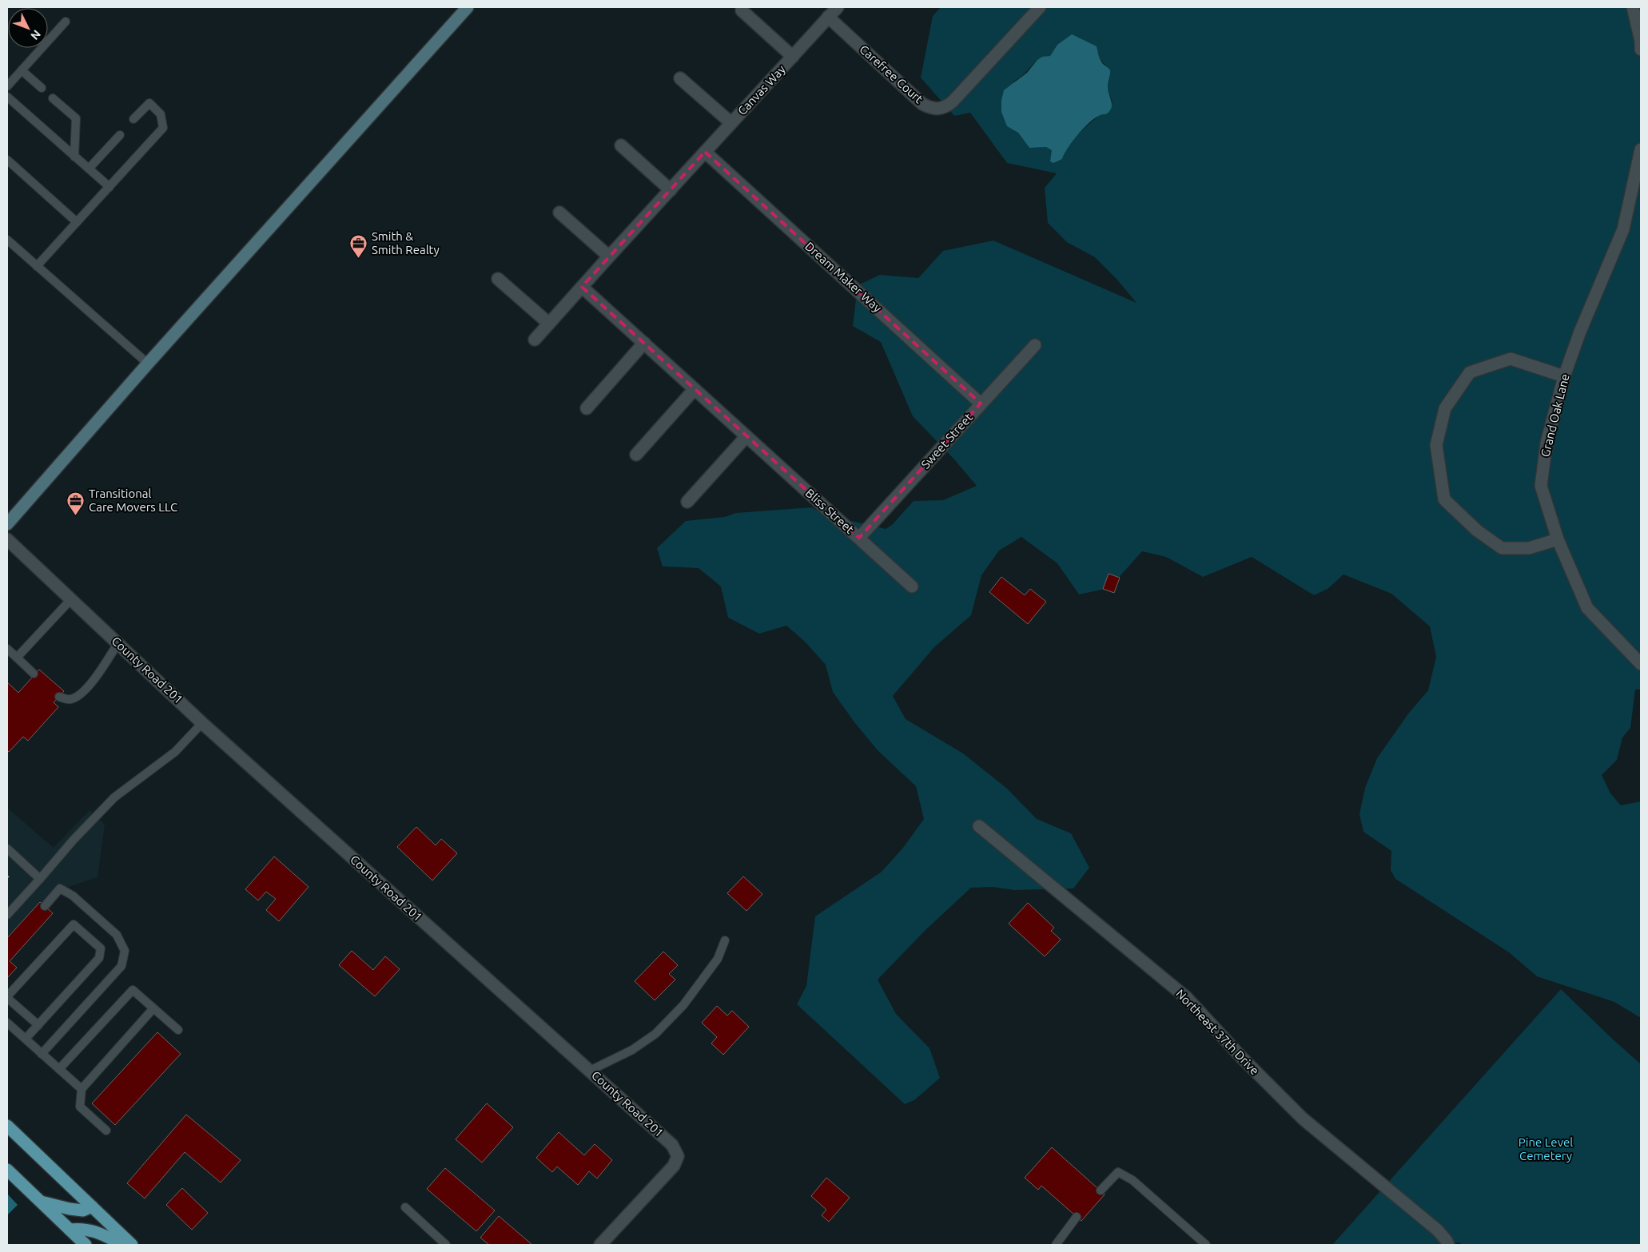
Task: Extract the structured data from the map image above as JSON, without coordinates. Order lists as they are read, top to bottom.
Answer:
{
  "streets": {
    "street": [
      "Carefree Court",
      "Canvas Way",
      "Dream Maker Way",
      "Grand Oak Lane",
      "Sweet Street",
      "Bliss Street",
      "County Road 201",
      "Northeast 37th Drive"
    ]
  },
  "crossings": [
    ["Carefree Court", "Canvas Way"],
    ["Canvas Way", "Dream Maker Way"],
    ["Canvas Way", "Bliss Street"],
    ["Dream Maker Way", "Sweet Street"],
    ["Sweet Street", "Bliss Street"]
  ],
  "parks": ["Pine Level Cemetery"],
  "places": {
    "office": ["Smith & Smith Realty", "Transitional Care Movers LLC"]
  },
  "north": "bottom right"
}
